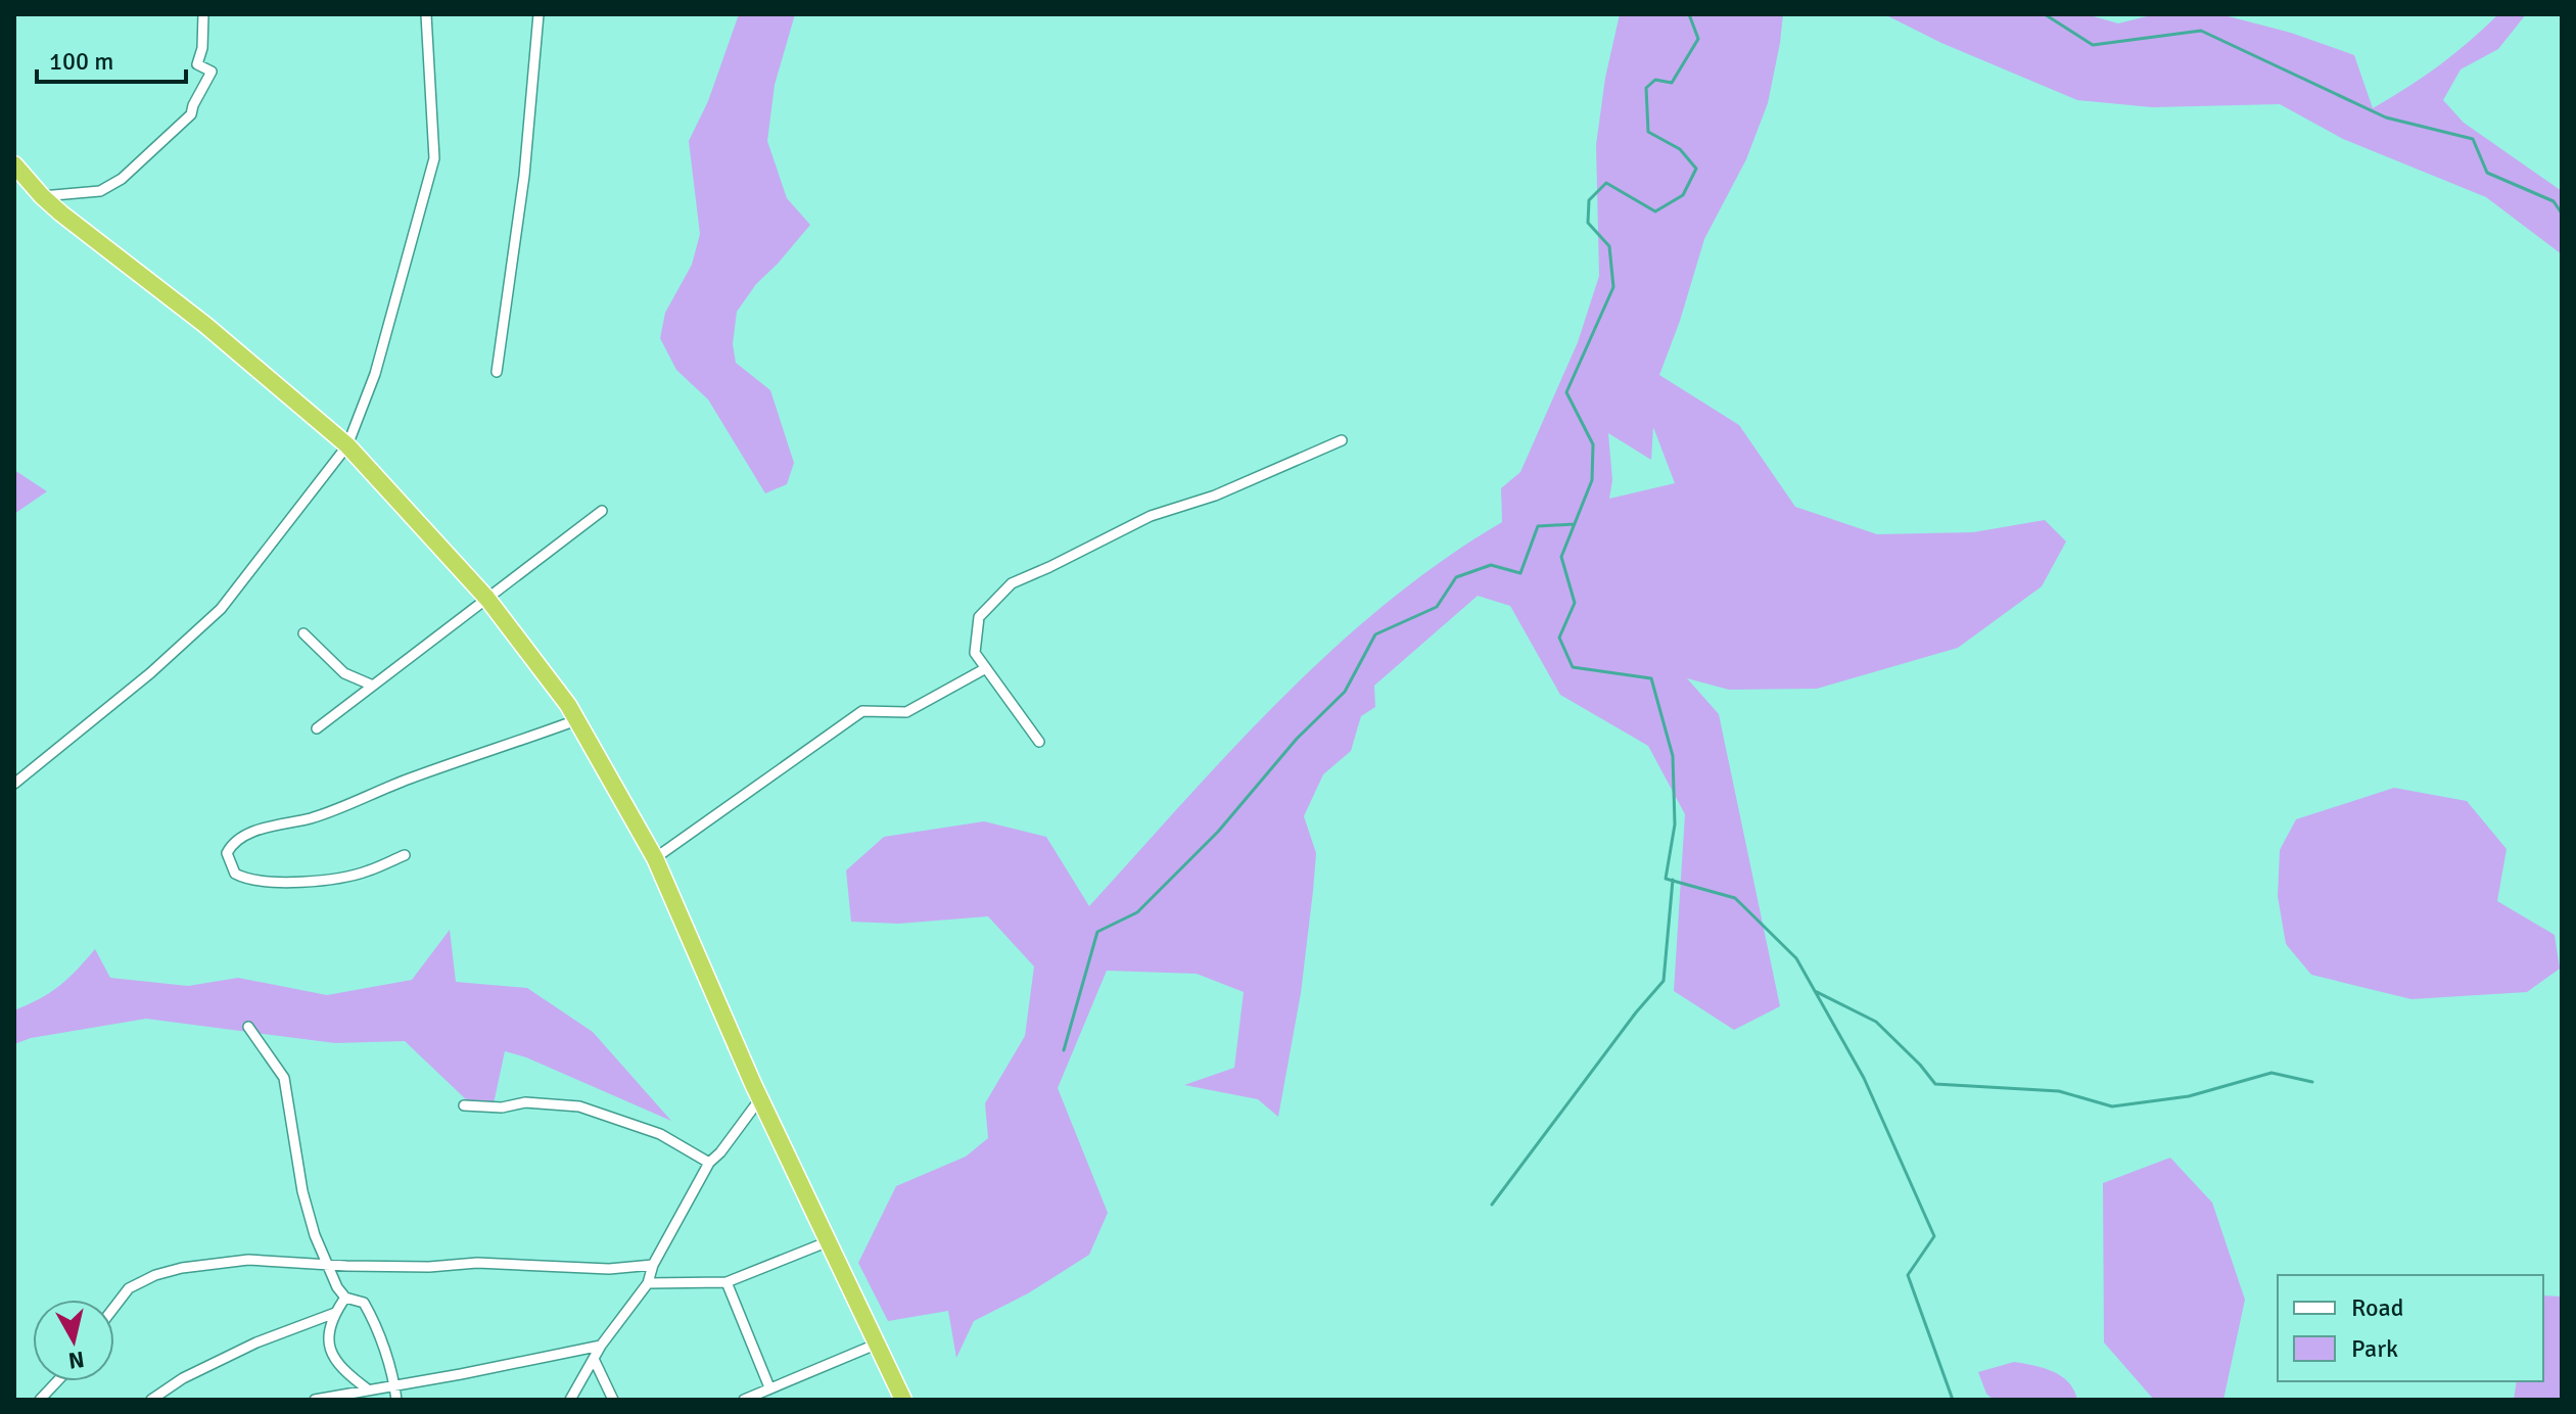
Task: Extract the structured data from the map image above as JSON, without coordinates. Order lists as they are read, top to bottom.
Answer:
{
  "legend": ["Road", "Park"],
  "scale_bar": "100 m",
  "north": "bottom"
}
